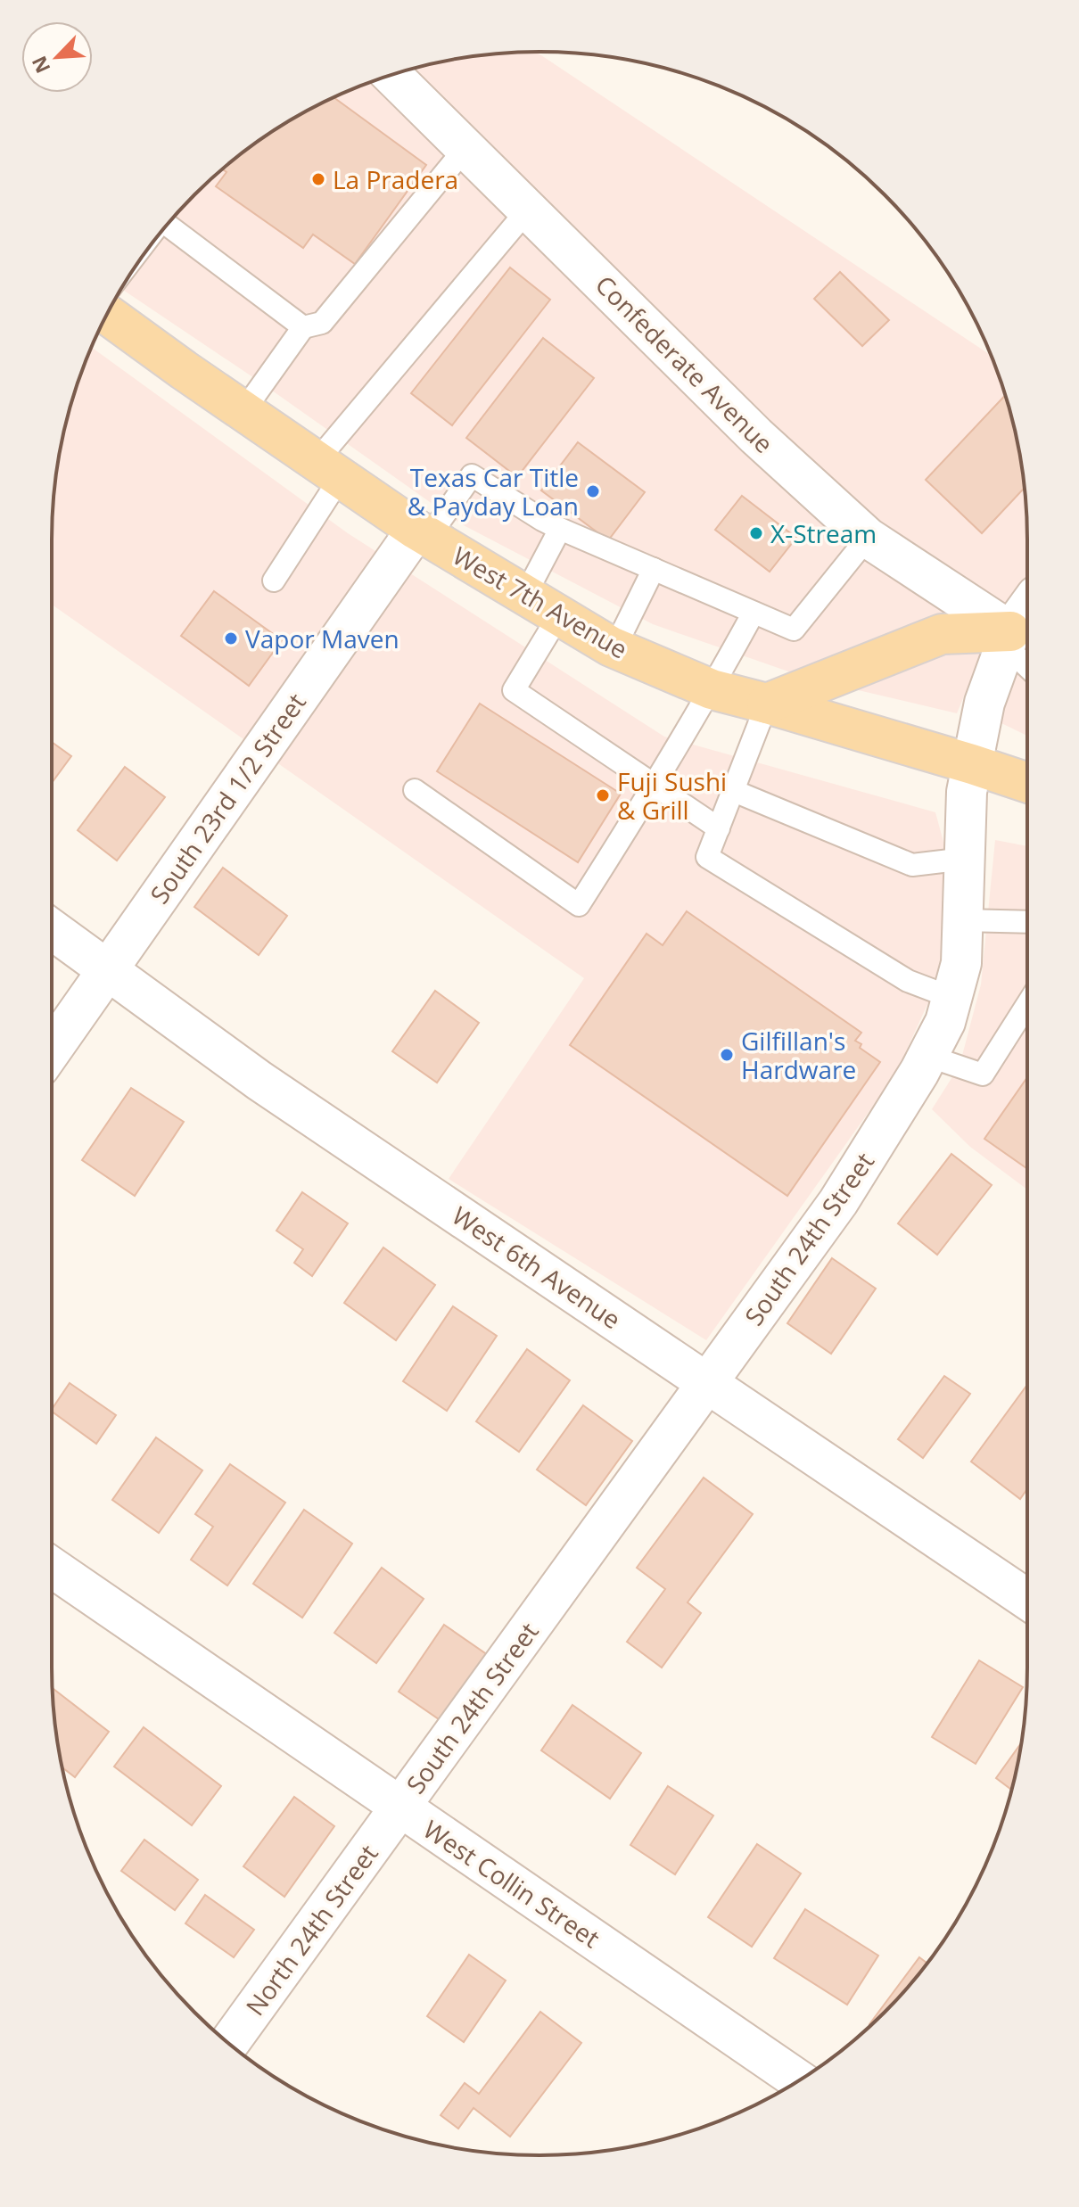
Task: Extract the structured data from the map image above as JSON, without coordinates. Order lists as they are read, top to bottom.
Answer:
{
  "streets": {
    "main road": ["West 7th Avenue"],
    "street": [
      "Confederate Avenue",
      "South 23rd 1/2 Street",
      "South 24th Street",
      "West 6th Avenue",
      "West Collin Street",
      "North 24th Street"
    ]
  },
  "crossings": [
    ["Confederate Avenue", "South 24th Street"],
    ["West 7th Avenue", "South 23rd 1/2 Street"],
    ["West 7th Avenue", "South 24th Street"],
    ["South 23rd 1/2 Street", "West 6th Avenue"],
    ["South 24th Street", "West 6th Avenue"],
    ["South 24th Street", "West Collin Street"],
    ["South 24th Street", "North 24th Street"],
    ["West Collin Street", "North 24th Street"]
  ],
  "places": [
    "La Pradera",
    "Texas Car Title & Payday Loan",
    "X-Stream",
    "Vapor Maven",
    "Fuji Sushi & Grill",
    "Gilfillan's Hardware"
  ],
  "north": "bottom left"
}
